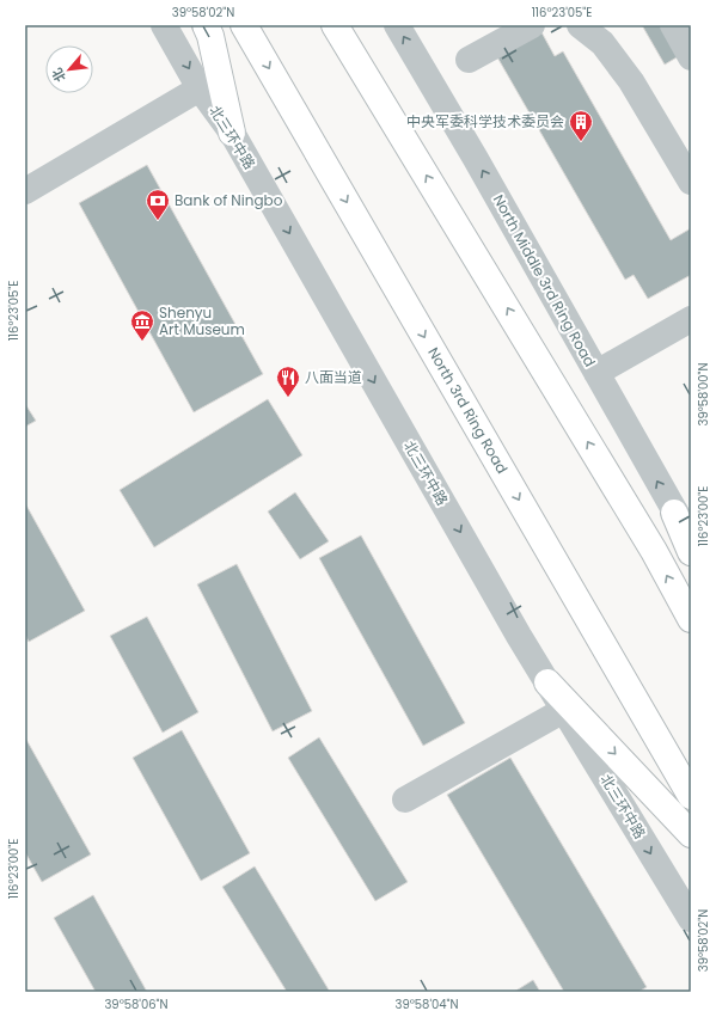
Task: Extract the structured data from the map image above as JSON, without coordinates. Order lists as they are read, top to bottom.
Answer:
{
  "streets": {
    "highway": ["North 3rd Ring Road"],
    "street": ["北三环中路", "North Middle 3rd Ring Road"]
  },
  "one_way": ["北三环中路"],
  "places": {
    "building": ["中央军委科学技术委员会"],
    "bank": ["Bank of Ningbo"],
    "museum": ["Shenyu Art Museum"],
    "restaurant": ["八面当道"]
  },
  "north": "bottom left",
  "coordinates": [
    "39°58'02\"N",
    "116°23'05\"E",
    "39°58'00\"N",
    "116°23'00\"E",
    "39°58'06\"N",
    "39°58'04\"N"
  ]
}
